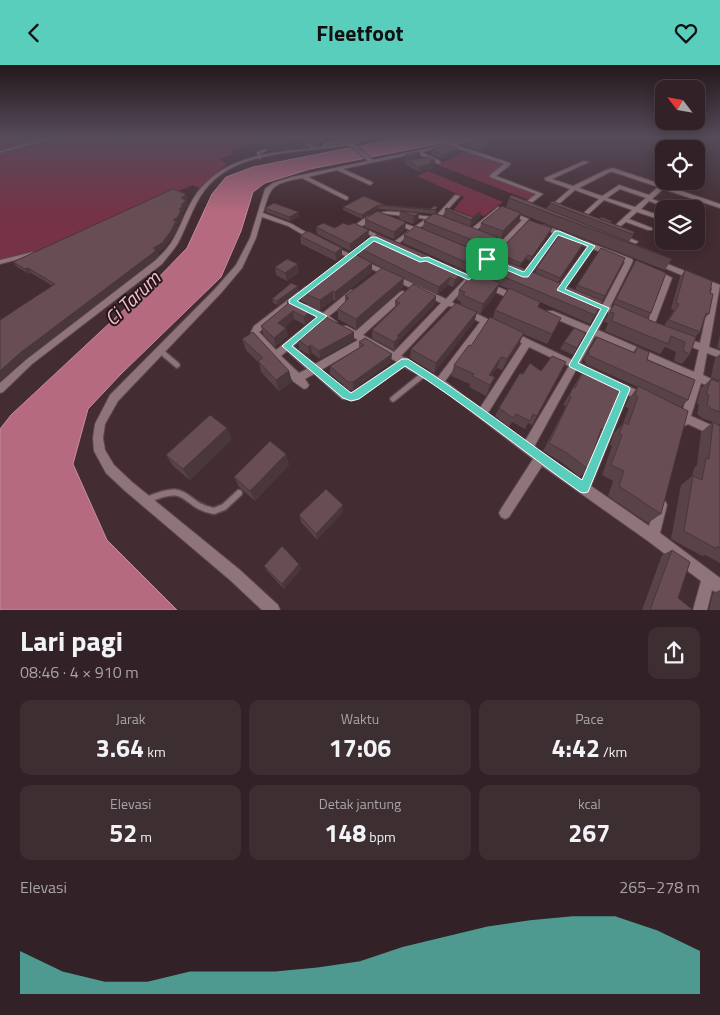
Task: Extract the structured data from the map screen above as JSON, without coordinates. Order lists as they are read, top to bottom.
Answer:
{
  "water": ["Ci Tarum"],
  "north": "top left",
  "page": {
    "header": "Fleetfoot",
    "heading": ["Lari pagi", "08:46 · 4 × 910 m"],
    "stats": [
      ["Jarak", "3.64 km"],
      ["Waktu", "17:06"],
      ["Pace", "4:42 /km"],
      ["Elevasi", "52 m"],
      ["Detak jantung", "148 bpm"],
      ["kcal", "267"]
    ],
    "chart": ["Elevasi", "265–278 m"]
  }
}
